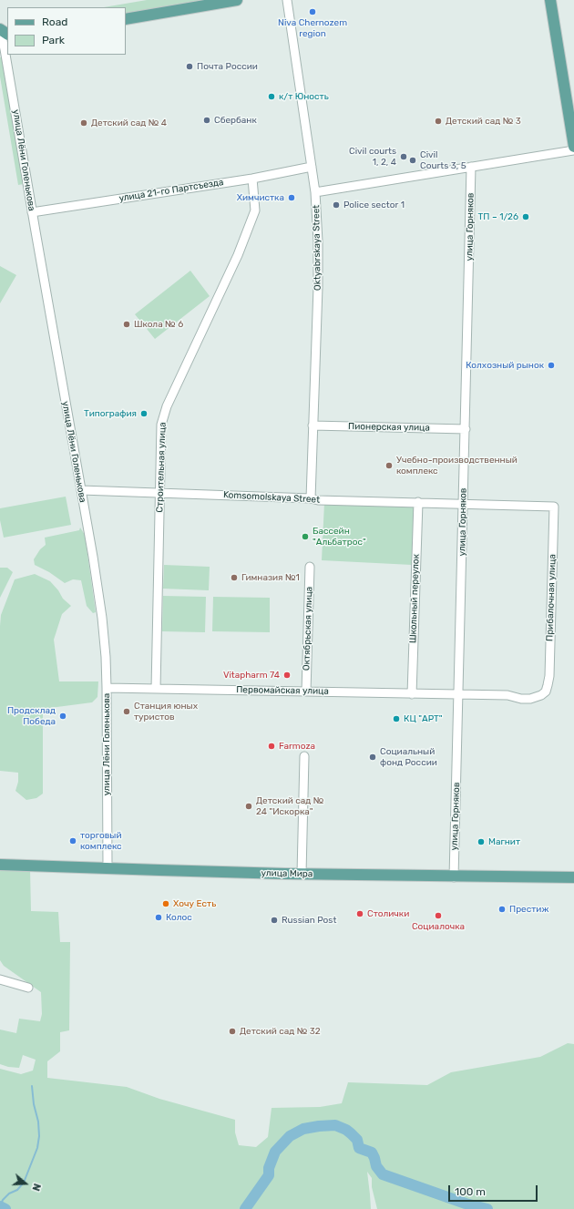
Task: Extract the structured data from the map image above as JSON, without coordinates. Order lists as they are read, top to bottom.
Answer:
{
  "streets": {
    "main road": ["улица Мира"],
    "street": [
      "улица Лёни Голенькова",
      "улица 21-го Партсъезда",
      "улица Горняков",
      "Oktyabrskaya Street",
      "Пионерская улица",
      "Строительная улица",
      "Komsomolskaya Street",
      "Прибалочная улица",
      "Школьный переулок",
      "Октябрьская улица",
      "Первомайская улица"
    ]
  },
  "crossings": [
    ["улица Лёни Голенькова", "улица 21-го Партсъезда"],
    ["улица Лёни Голенькова", "Komsomolskaya Street"],
    ["улица Лёни Голенькова", "Первомайская улица"],
    ["улица Лёни Голенькова", "улица Мира"],
    ["улица 21-го Партсъезда", "Oktyabrskaya Street"],
    ["улица 21-го Партсъезда", "Строительная улица"],
    ["улица Горняков", "Пионерская улица"],
    ["улица Горняков", "Komsomolskaya Street"],
    ["улица Горняков", "Прибалочная улица"],
    ["улица Горняков", "Первомайская улица"],
    ["улица Горняков", "улица Мира"],
    ["Oktyabrskaya Street", "Пионерская улица"],
    ["Oktyabrskaya Street", "Komsomolskaya Street"],
    ["Строительная улица", "Komsomolskaya Street"],
    ["Строительная улица", "Первомайская улица"],
    ["Komsomolskaya Street", "Прибалочная улица"],
    ["Komsomolskaya Street", "Школьный переулок"],
    ["Прибалочная улица", "Первомайская улица"],
    ["Школьный переулок", "Первомайская улица"],
    ["Октябрьская улица", "Первомайская улица"]
  ],
  "places": [
    "Niva Chernozem region",
    "Почта России",
    "к/т Юность",
    "Сбербанк",
    "Детский сад № 3",
    "Детский сад № 4",
    "Civil courts 1, 2, 4",
    "Civil Courts 3, 5",
    "Химчистка",
    "Police sector 1",
    "ТП – 1/26",
    "Школа № 6",
    "Колхозный рынок",
    "Типография",
    "Учебно-производственный комплекс",
    "Бассейн \"Альбатрос\"",
    "Гимназия №1",
    "Vitapharm 74",
    "Станция юных туристов",
    "Продсклад Победа",
    "КЦ \"АРТ\"",
    "Farmoza",
    "Социальный фонд России",
    "Детский сад № 24 \"Искорка\"",
    "торговый комплекс",
    "Магнит",
    "Хочу Есть",
    "Престиж",
    "Столички",
    "Социалочка",
    "Колос",
    "Russian Post",
    "Детский сад № 32"
  ],
  "legend": ["Road", "Park"],
  "scale_bar": "100 m",
  "north": "right"
}
